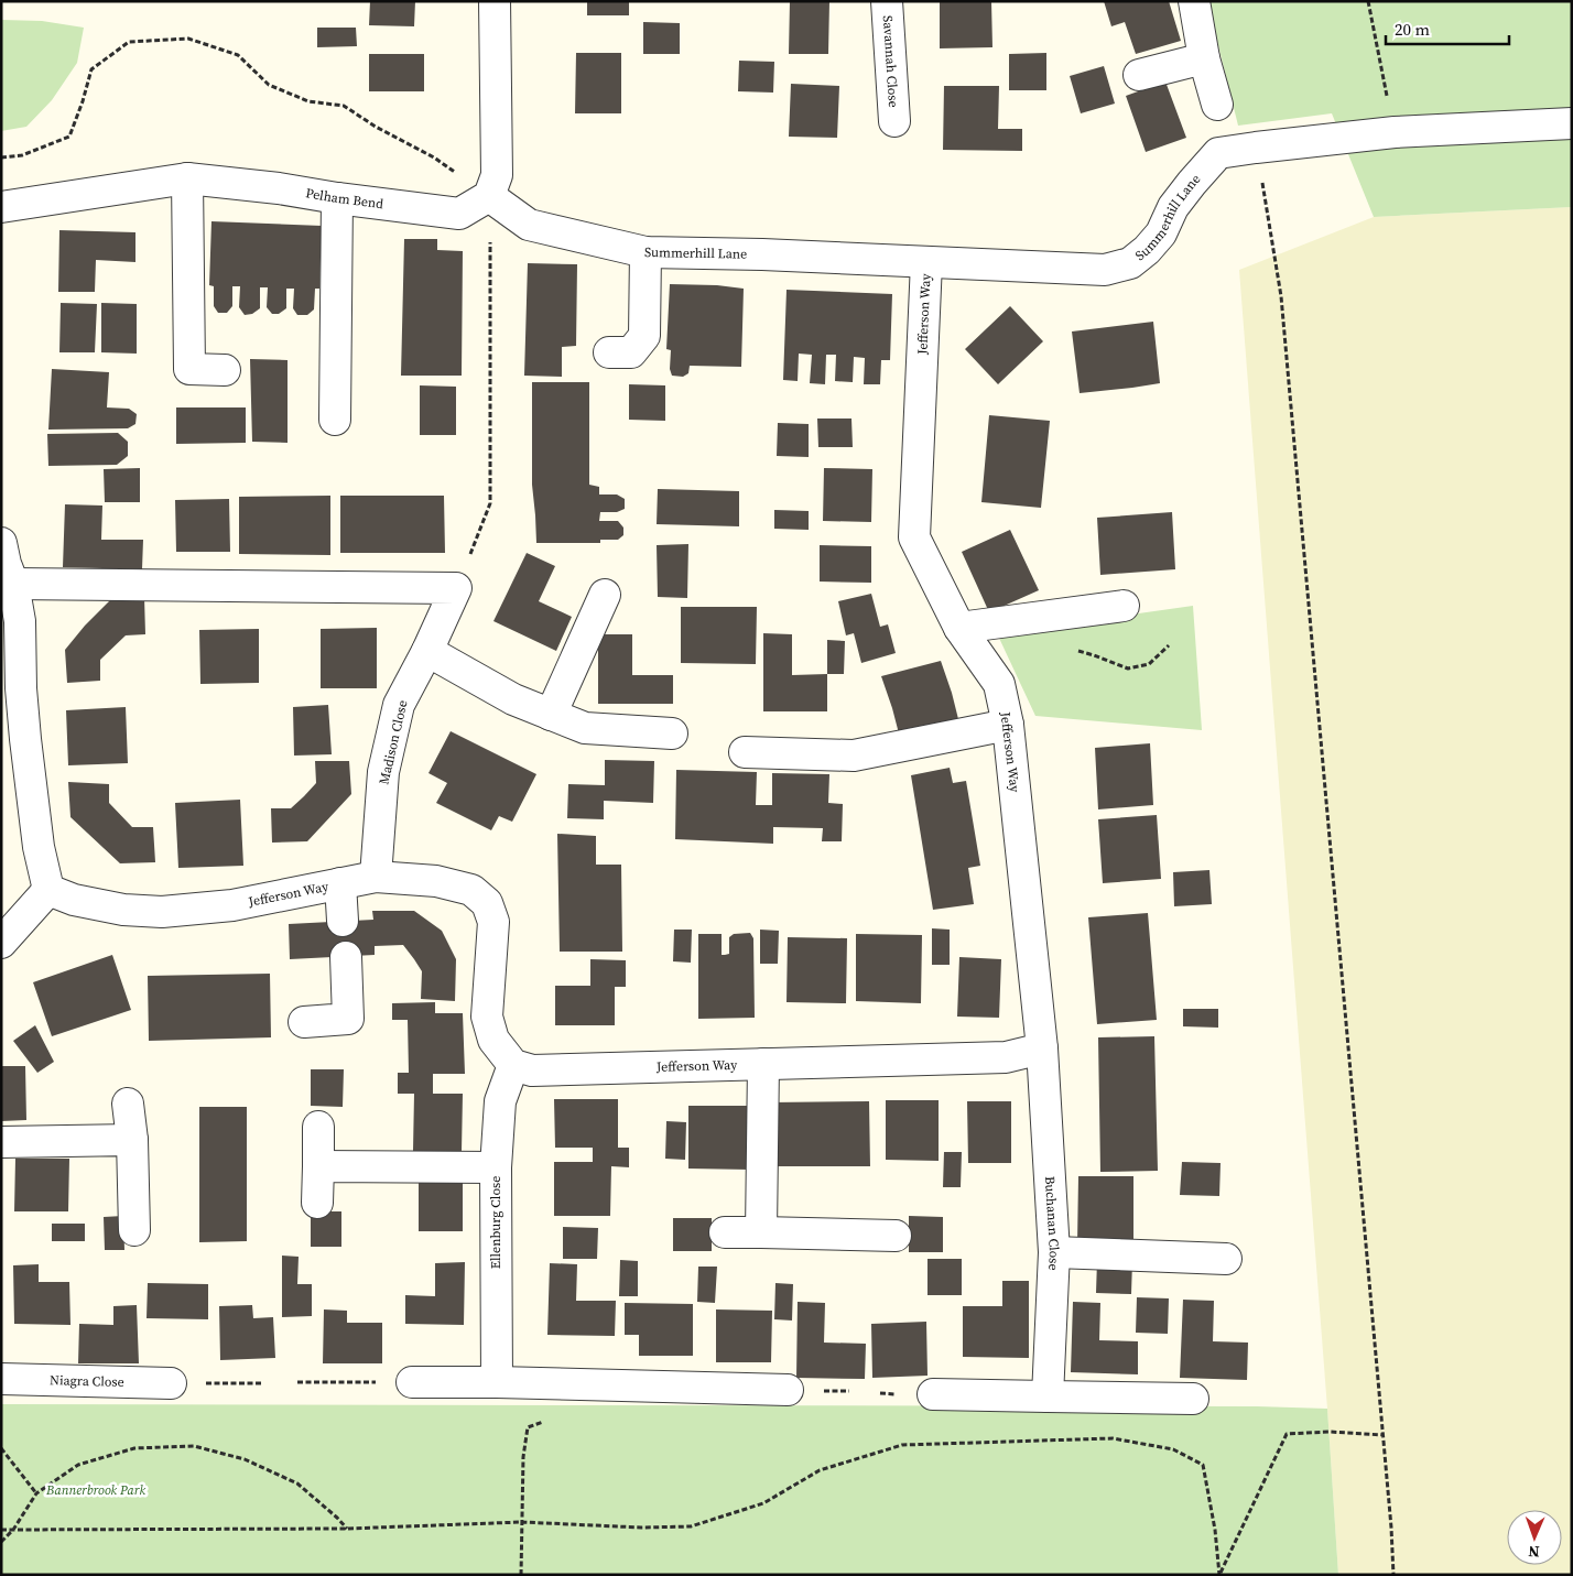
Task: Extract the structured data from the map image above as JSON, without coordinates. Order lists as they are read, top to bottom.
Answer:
{
  "streets": {
    "street": [
      "Savannah Close",
      "Pelham Bend",
      "Summerhill Lane",
      "Jefferson Way",
      "Madison Close",
      "Ellenburg Close",
      "Buchanan Close",
      "Niagra Close"
    ]
  },
  "crossings": [
    ["Pelham Bend", "Summerhill Lane"],
    ["Summerhill Lane", "Jefferson Way"],
    ["Jefferson Way", "Madison Close"],
    ["Jefferson Way", "Ellenburg Close"],
    ["Jefferson Way", "Buchanan Close"]
  ],
  "parks": ["Bannerbrook Park"],
  "scale_bar": "20 m",
  "north": "bottom"
}
